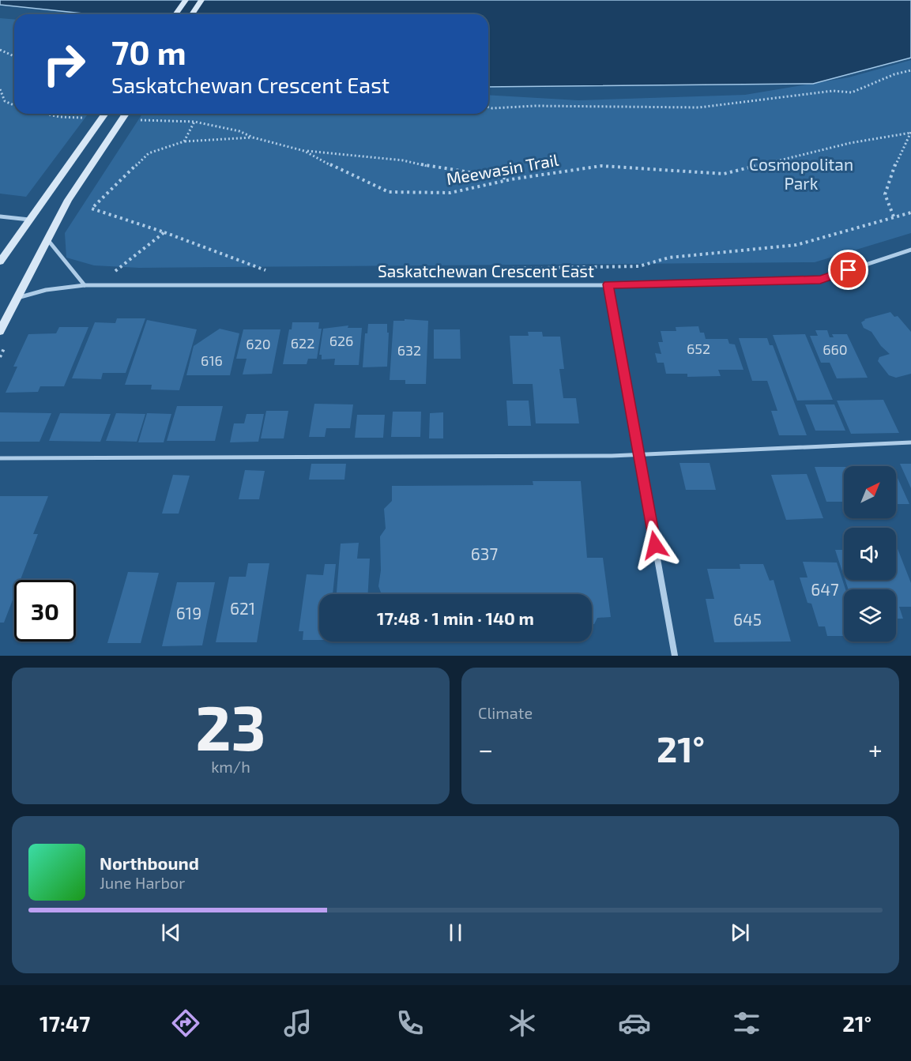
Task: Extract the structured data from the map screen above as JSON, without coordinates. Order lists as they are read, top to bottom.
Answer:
{
  "streets": {
    "street": ["Saskatchewan Crescent East"],
    "path": ["Meewasin Trail"]
  },
  "parks": ["Cosmopolitan Park"],
  "house_numbers": [
    "626",
    "622",
    "620",
    "652",
    "660",
    "632",
    "616",
    "637",
    "647",
    "621",
    "619",
    "645"
  ],
  "north": "top right",
  "page": {
    "turn": ["70 m", "Saskatchewan Crescent East"],
    "limit": "30",
    "trip": "17:48 · 1 min · 140 m",
    "tile": [
      ["23", "km/h"],
      "Climate"
    ],
    "heat": ["−", "21°", "+"],
    "song": ["Northbound", "June Harbor"],
    "tabs": ["17:47", "21°"]
  }
}
